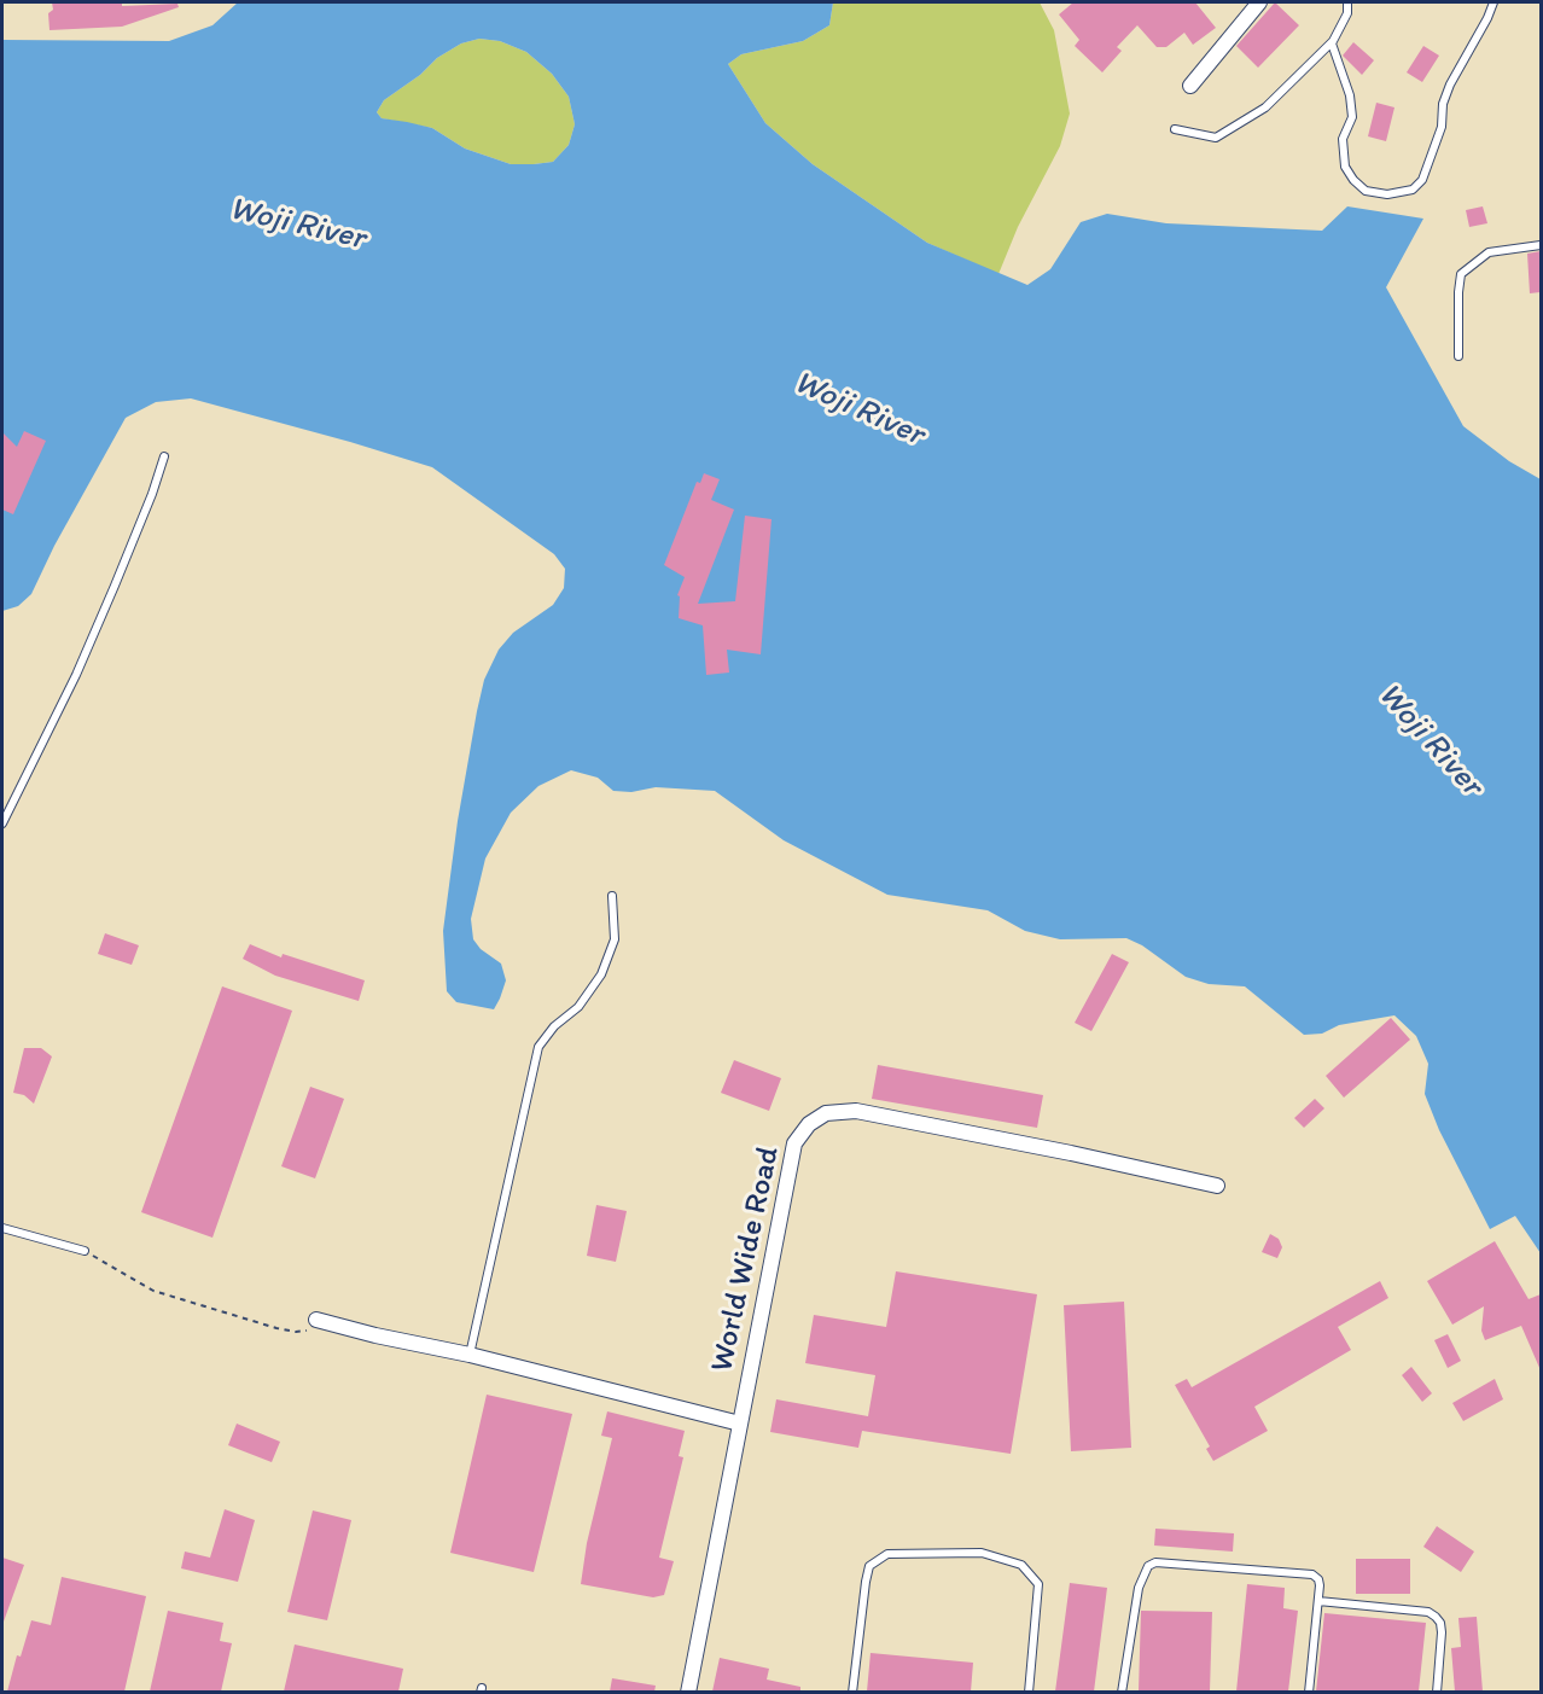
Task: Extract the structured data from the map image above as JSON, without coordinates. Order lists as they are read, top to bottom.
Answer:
{
  "streets": {
    "street": ["World Wide Road"]
  },
  "water": ["Woji River"]
}
